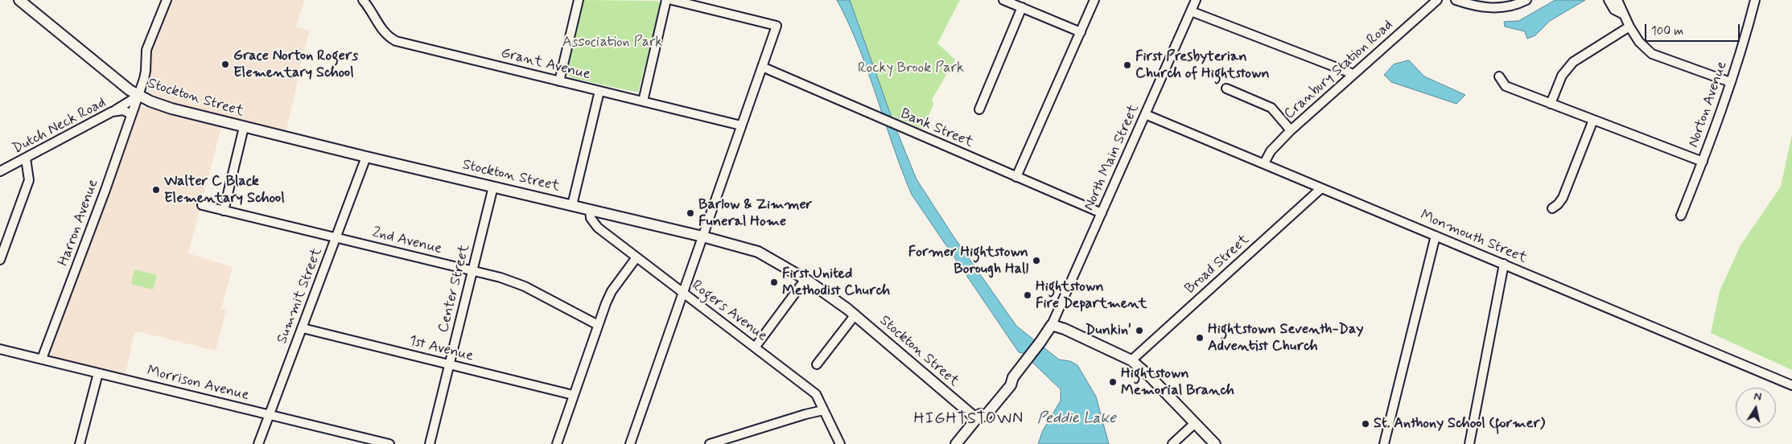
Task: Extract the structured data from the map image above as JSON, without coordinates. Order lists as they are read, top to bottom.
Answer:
{
  "streets": {
    "main road": ["Stockton Street"],
    "street": [
      "Grant Avenue",
      "Cranbury Station Road",
      "Norton Avenue",
      "Dutch Neck Road",
      "Bank Street",
      "North Main Street",
      "Harron Avenue",
      "Monmouth Street",
      "2nd Avenue",
      "Broad Street",
      "Center Street",
      "Summit Street",
      "Rogers Avenue",
      "1st Avenue",
      "Morrison Avenue"
    ]
  },
  "crossings": [
    ["Cranbury Station Road", "Monmouth Street"],
    ["Stockton Street", "Harron Avenue"],
    ["Stockton Street", "Center Street"],
    ["Stockton Street", "Summit Street"],
    ["Stockton Street", "Rogers Avenue"],
    ["Dutch Neck Road", "Harron Avenue"],
    ["Bank Street", "North Main Street"],
    ["North Main Street", "Monmouth Street"],
    ["Harron Avenue", "Morrison Avenue"],
    ["Monmouth Street", "Broad Street"],
    ["2nd Avenue", "Center Street"],
    ["2nd Avenue", "Summit Street"],
    ["Center Street", "1st Avenue"],
    ["Summit Street", "1st Avenue"],
    ["Summit Street", "Morrison Avenue"]
  ],
  "districts": ["HIGHTSTOWN"],
  "water": ["Peddie Lake"],
  "parks": ["Association Park", "Rocky Brook Park"],
  "places": [
    "Grace Norton Rogers Elementary School",
    "First Presbyterian Church of Hightstown",
    "Walter C Black Elementary School",
    "Barlow & Zimmer Funeral Home",
    "Former Hightstown Borough Hall",
    "First United Methodist Church",
    "Hightstown Fire Department",
    "Dunkin'",
    "Hightstown Seventh-Day Adventist Church",
    "Hightstown Memorial Branch",
    "St. Anthony School (former)"
  ],
  "scale_bar": "100 m",
  "north": "top"
}
